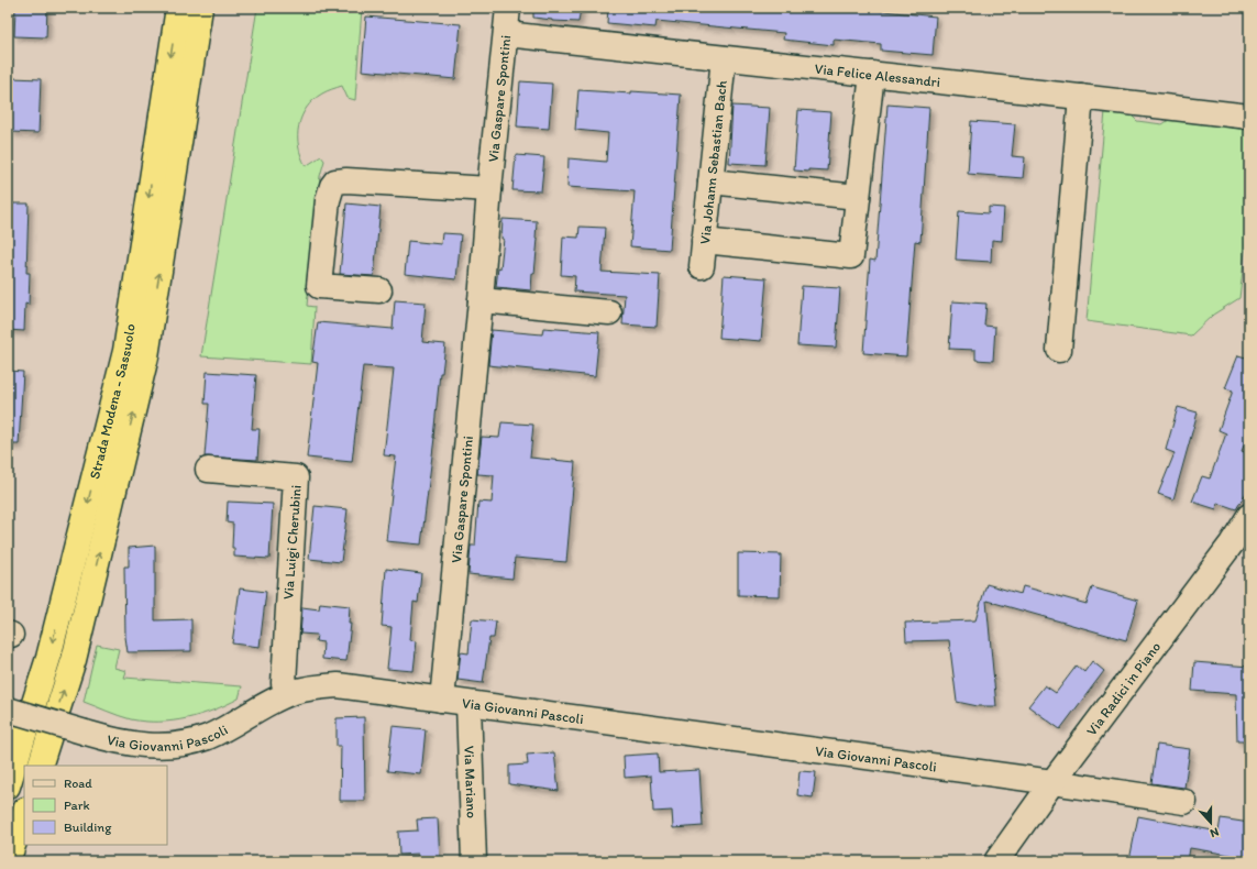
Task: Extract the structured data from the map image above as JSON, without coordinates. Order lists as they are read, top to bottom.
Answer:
{
  "streets": {
    "highway": ["Strada Modena - Sassuolo"],
    "street": [
      "Via Felice Alessandri",
      "Via Gaspare Spontini",
      "Via Johann Sebastian Bach",
      "Via Luigi Cherubini",
      "Via Radici in Piano",
      "Via Giovanni Pascoli",
      "Via Mariano"
    ]
  },
  "crossings": [
    ["Via Felice Alessandri", "Via Gaspare Spontini"],
    ["Via Felice Alessandri", "Via Johann Sebastian Bach"],
    ["Via Gaspare Spontini", "Via Giovanni Pascoli"],
    ["Via Luigi Cherubini", "Via Giovanni Pascoli"],
    ["Via Radici in Piano", "Via Giovanni Pascoli"],
    ["Via Giovanni Pascoli", "Via Mariano"]
  ],
  "legend": ["Road", "Park", "Building"],
  "north": "bottom"
}
